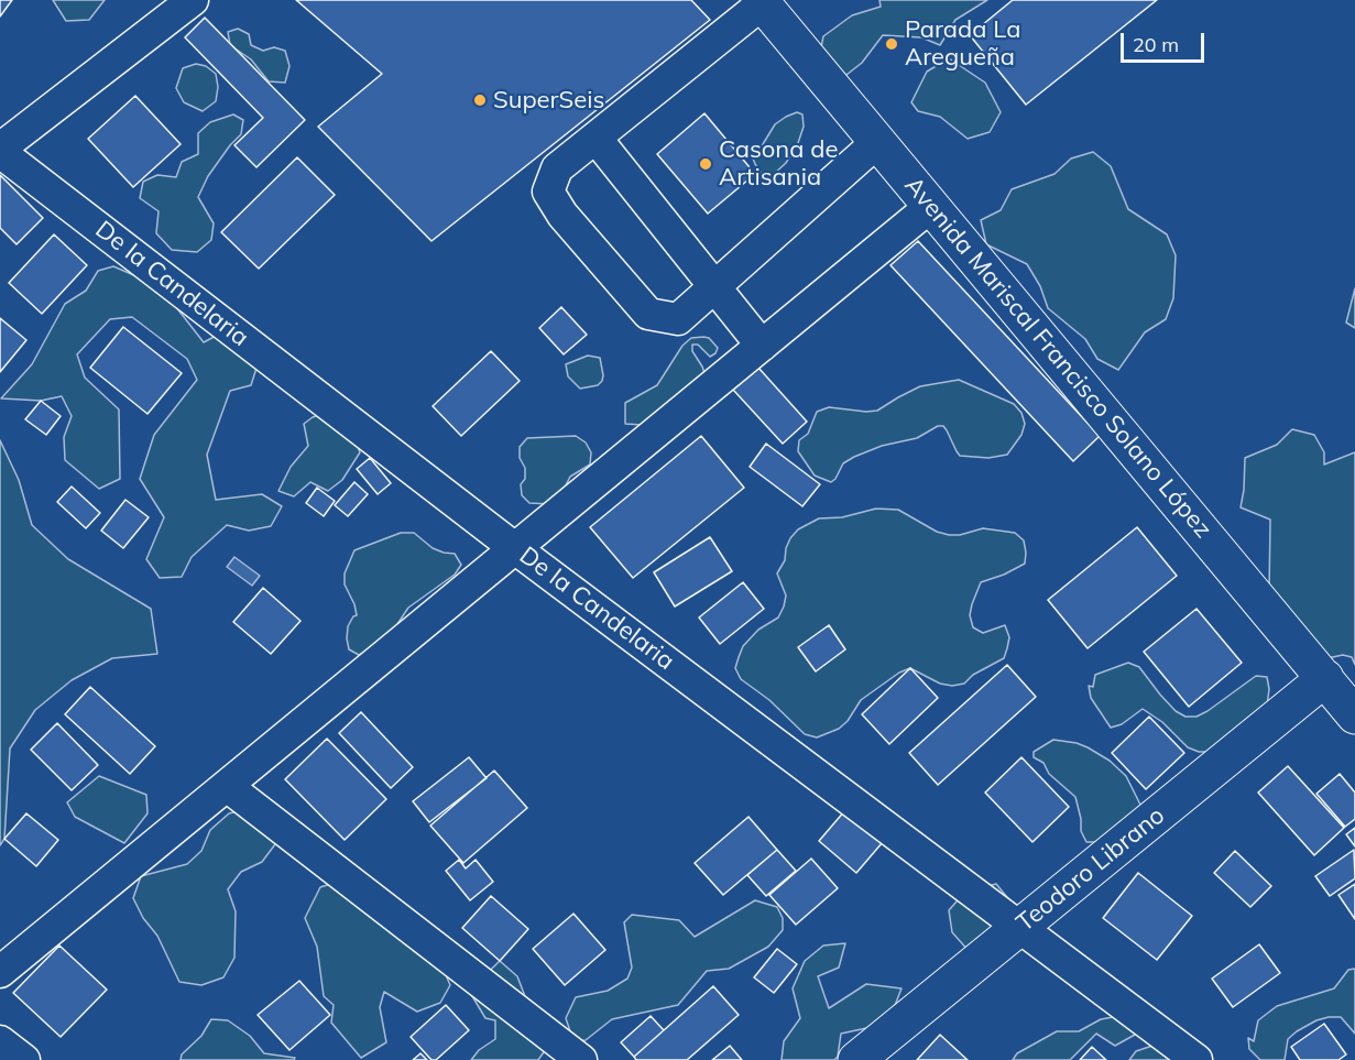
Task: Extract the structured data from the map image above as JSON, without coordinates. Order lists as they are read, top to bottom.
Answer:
{
  "streets": {
    "main road": ["Avenida Mariscal Francisco Solano López", "Teodoro Librano"],
    "street": ["De la Candelaria"]
  },
  "crossings": [
    ["De la Candelaria", "Teodoro Librano"],
    ["Avenida Mariscal Francisco Solano López", "Teodoro Librano"]
  ],
  "places": ["Parada La Aregueña", "SuperSeis", "Casona de Artisania"],
  "scale_bar": "20 m"
}
